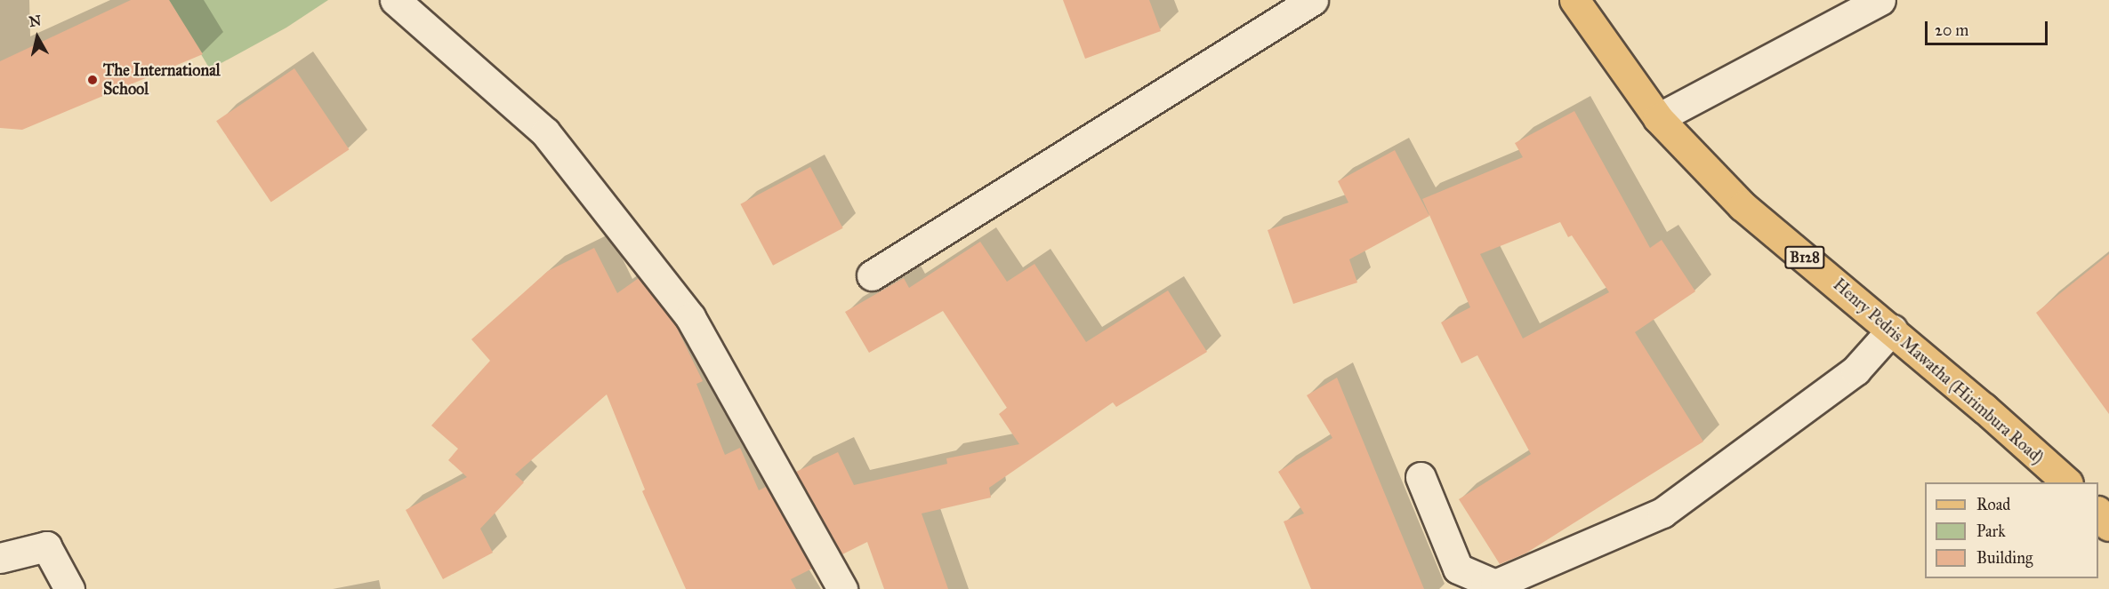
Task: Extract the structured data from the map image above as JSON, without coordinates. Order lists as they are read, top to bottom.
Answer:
{
  "streets": {
    "main road": ["B128", "Henry Pedris Mawatha (Hirimbura Road)"]
  },
  "places": ["The International School"],
  "legend": ["Road", "Park", "Building"],
  "scale_bar": "20 m",
  "north": "top"
}
